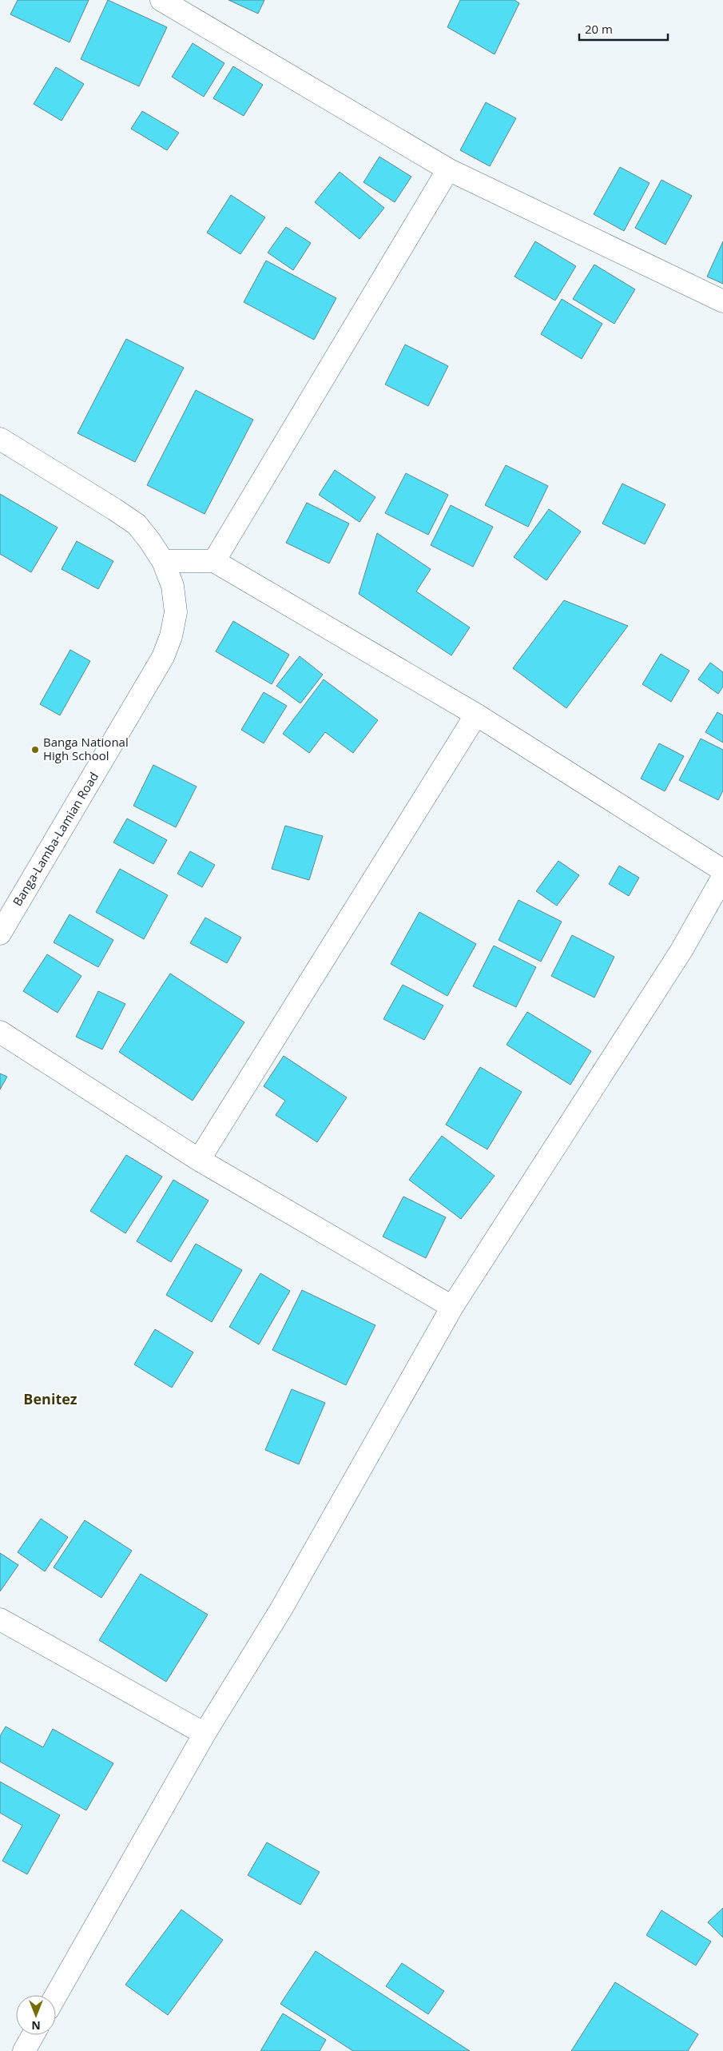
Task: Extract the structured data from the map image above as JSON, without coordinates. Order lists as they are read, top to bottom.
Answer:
{
  "streets": {
    "street": ["Banga-Lamba-Lamian Road"]
  },
  "districts": ["Benitez"],
  "places": ["Banga National High School"],
  "scale_bar": "20 m",
  "north": "bottom"
}
